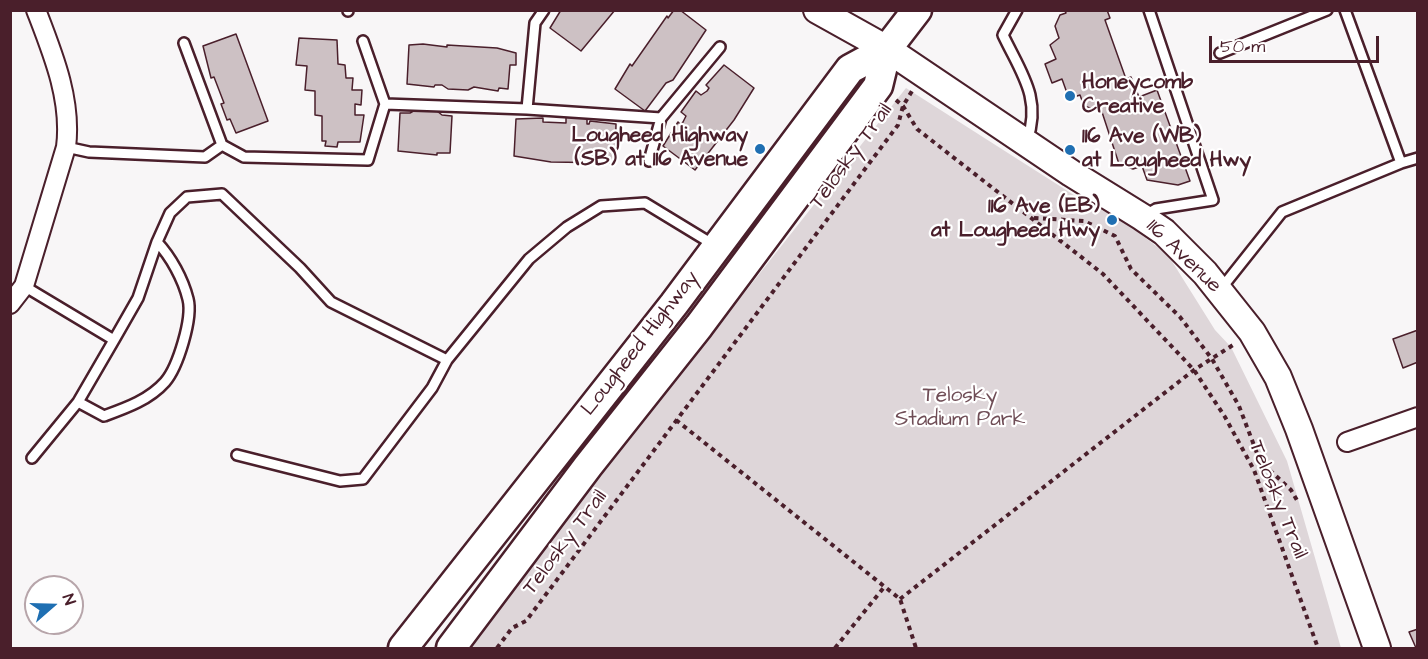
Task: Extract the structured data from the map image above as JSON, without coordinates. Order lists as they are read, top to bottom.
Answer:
{
  "streets": {
    "main road": ["Lougheed Highway"],
    "street": ["116 Avenue"],
    "path": ["Telosky Trail"]
  },
  "crossings": [
    ["116 Avenue", "Lougheed Highway"]
  ],
  "parks": ["Telosky Stadium Park"],
  "places": [
    "Honeycomb Creative",
    "Lougheed Highway (SB) at 116 Avenue",
    "116 Ave (WB) at Lougheed Hwy",
    "116 Ave (EB) at Lougheed Hwy"
  ],
  "scale_bar": "50 m",
  "north": "right"
}
